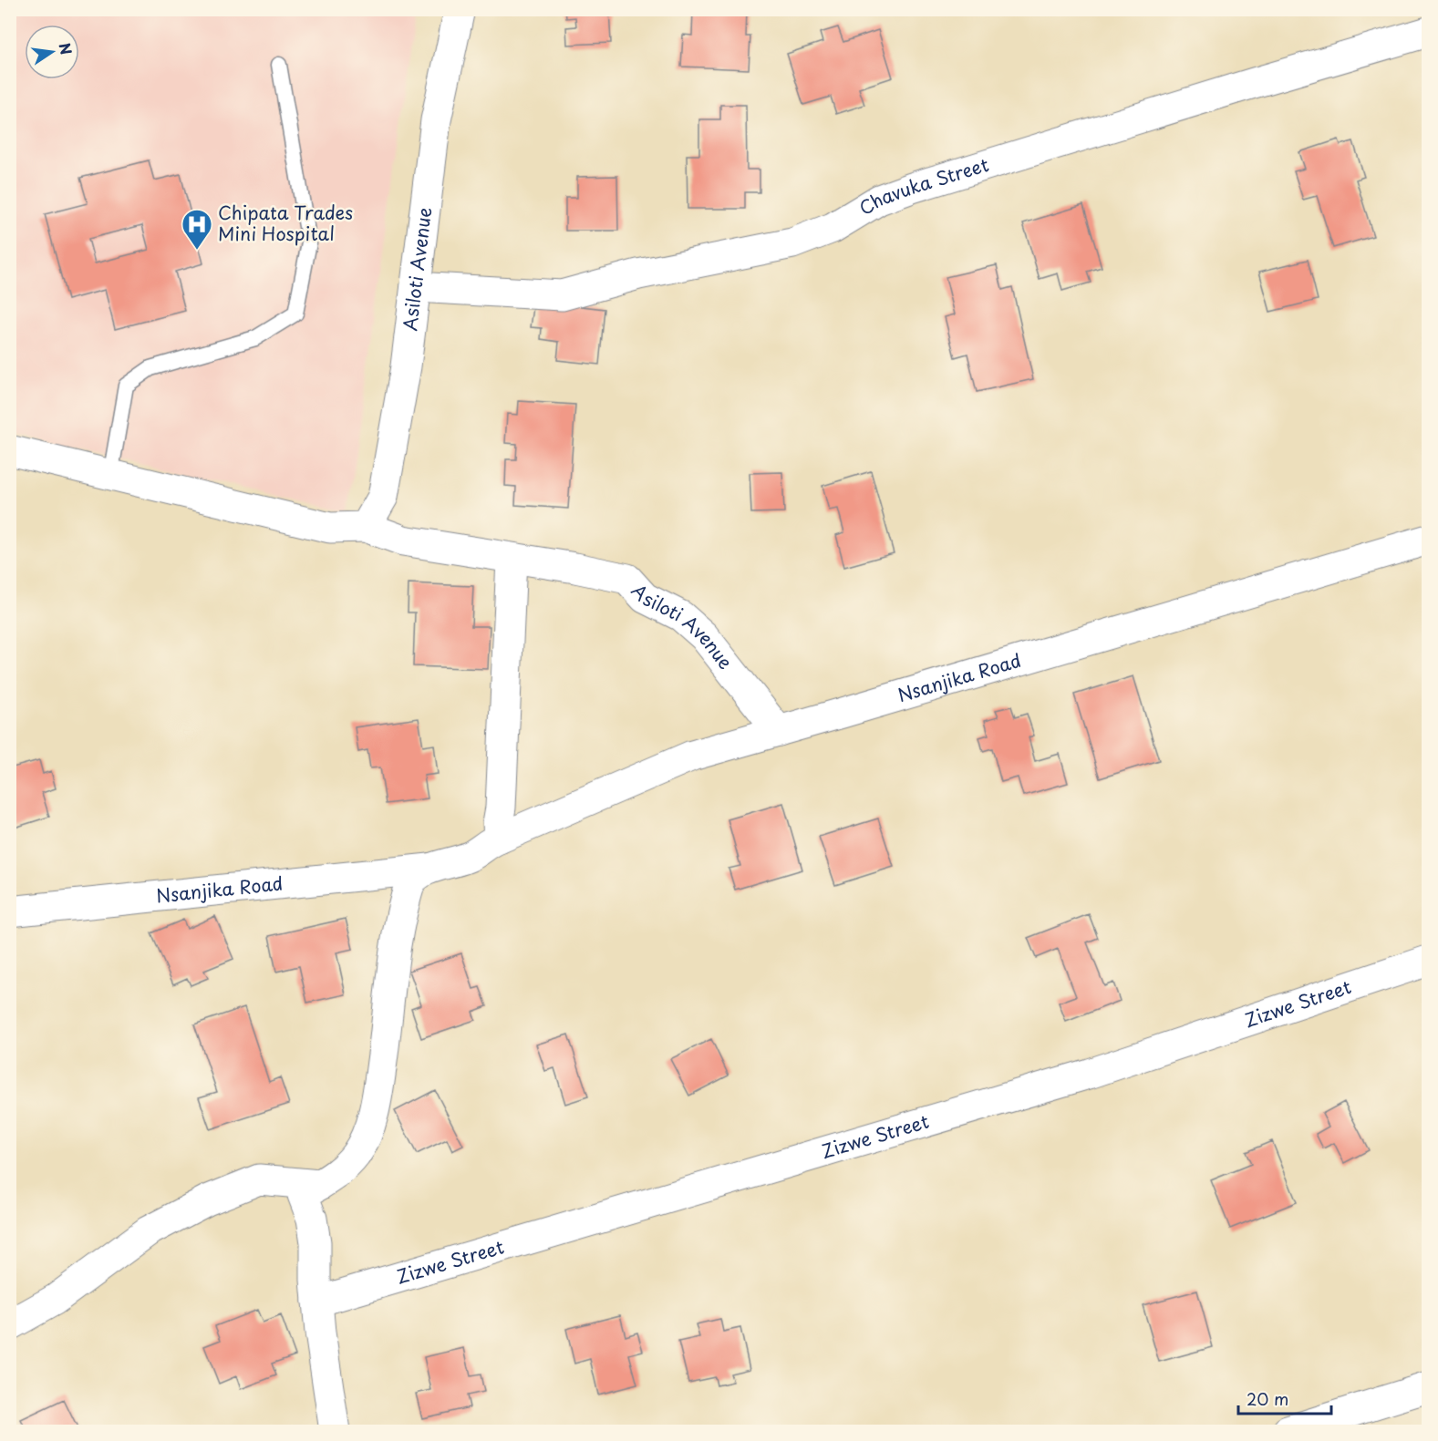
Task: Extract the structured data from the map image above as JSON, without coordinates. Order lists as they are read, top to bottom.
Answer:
{
  "streets": {
    "street": [
      "Chavuka Street",
      "Asiloti Avenue",
      "Nsanjika Road",
      "Zizwe Street"
    ]
  },
  "crossings": [
    ["Chavuka Street", "Asiloti Avenue"],
    ["Asiloti Avenue", "Nsanjika Road"]
  ],
  "places": {
    "hospital": ["Chipata Trades Mini Hospital"]
  },
  "scale_bar": "20 m",
  "north": "right"
}
